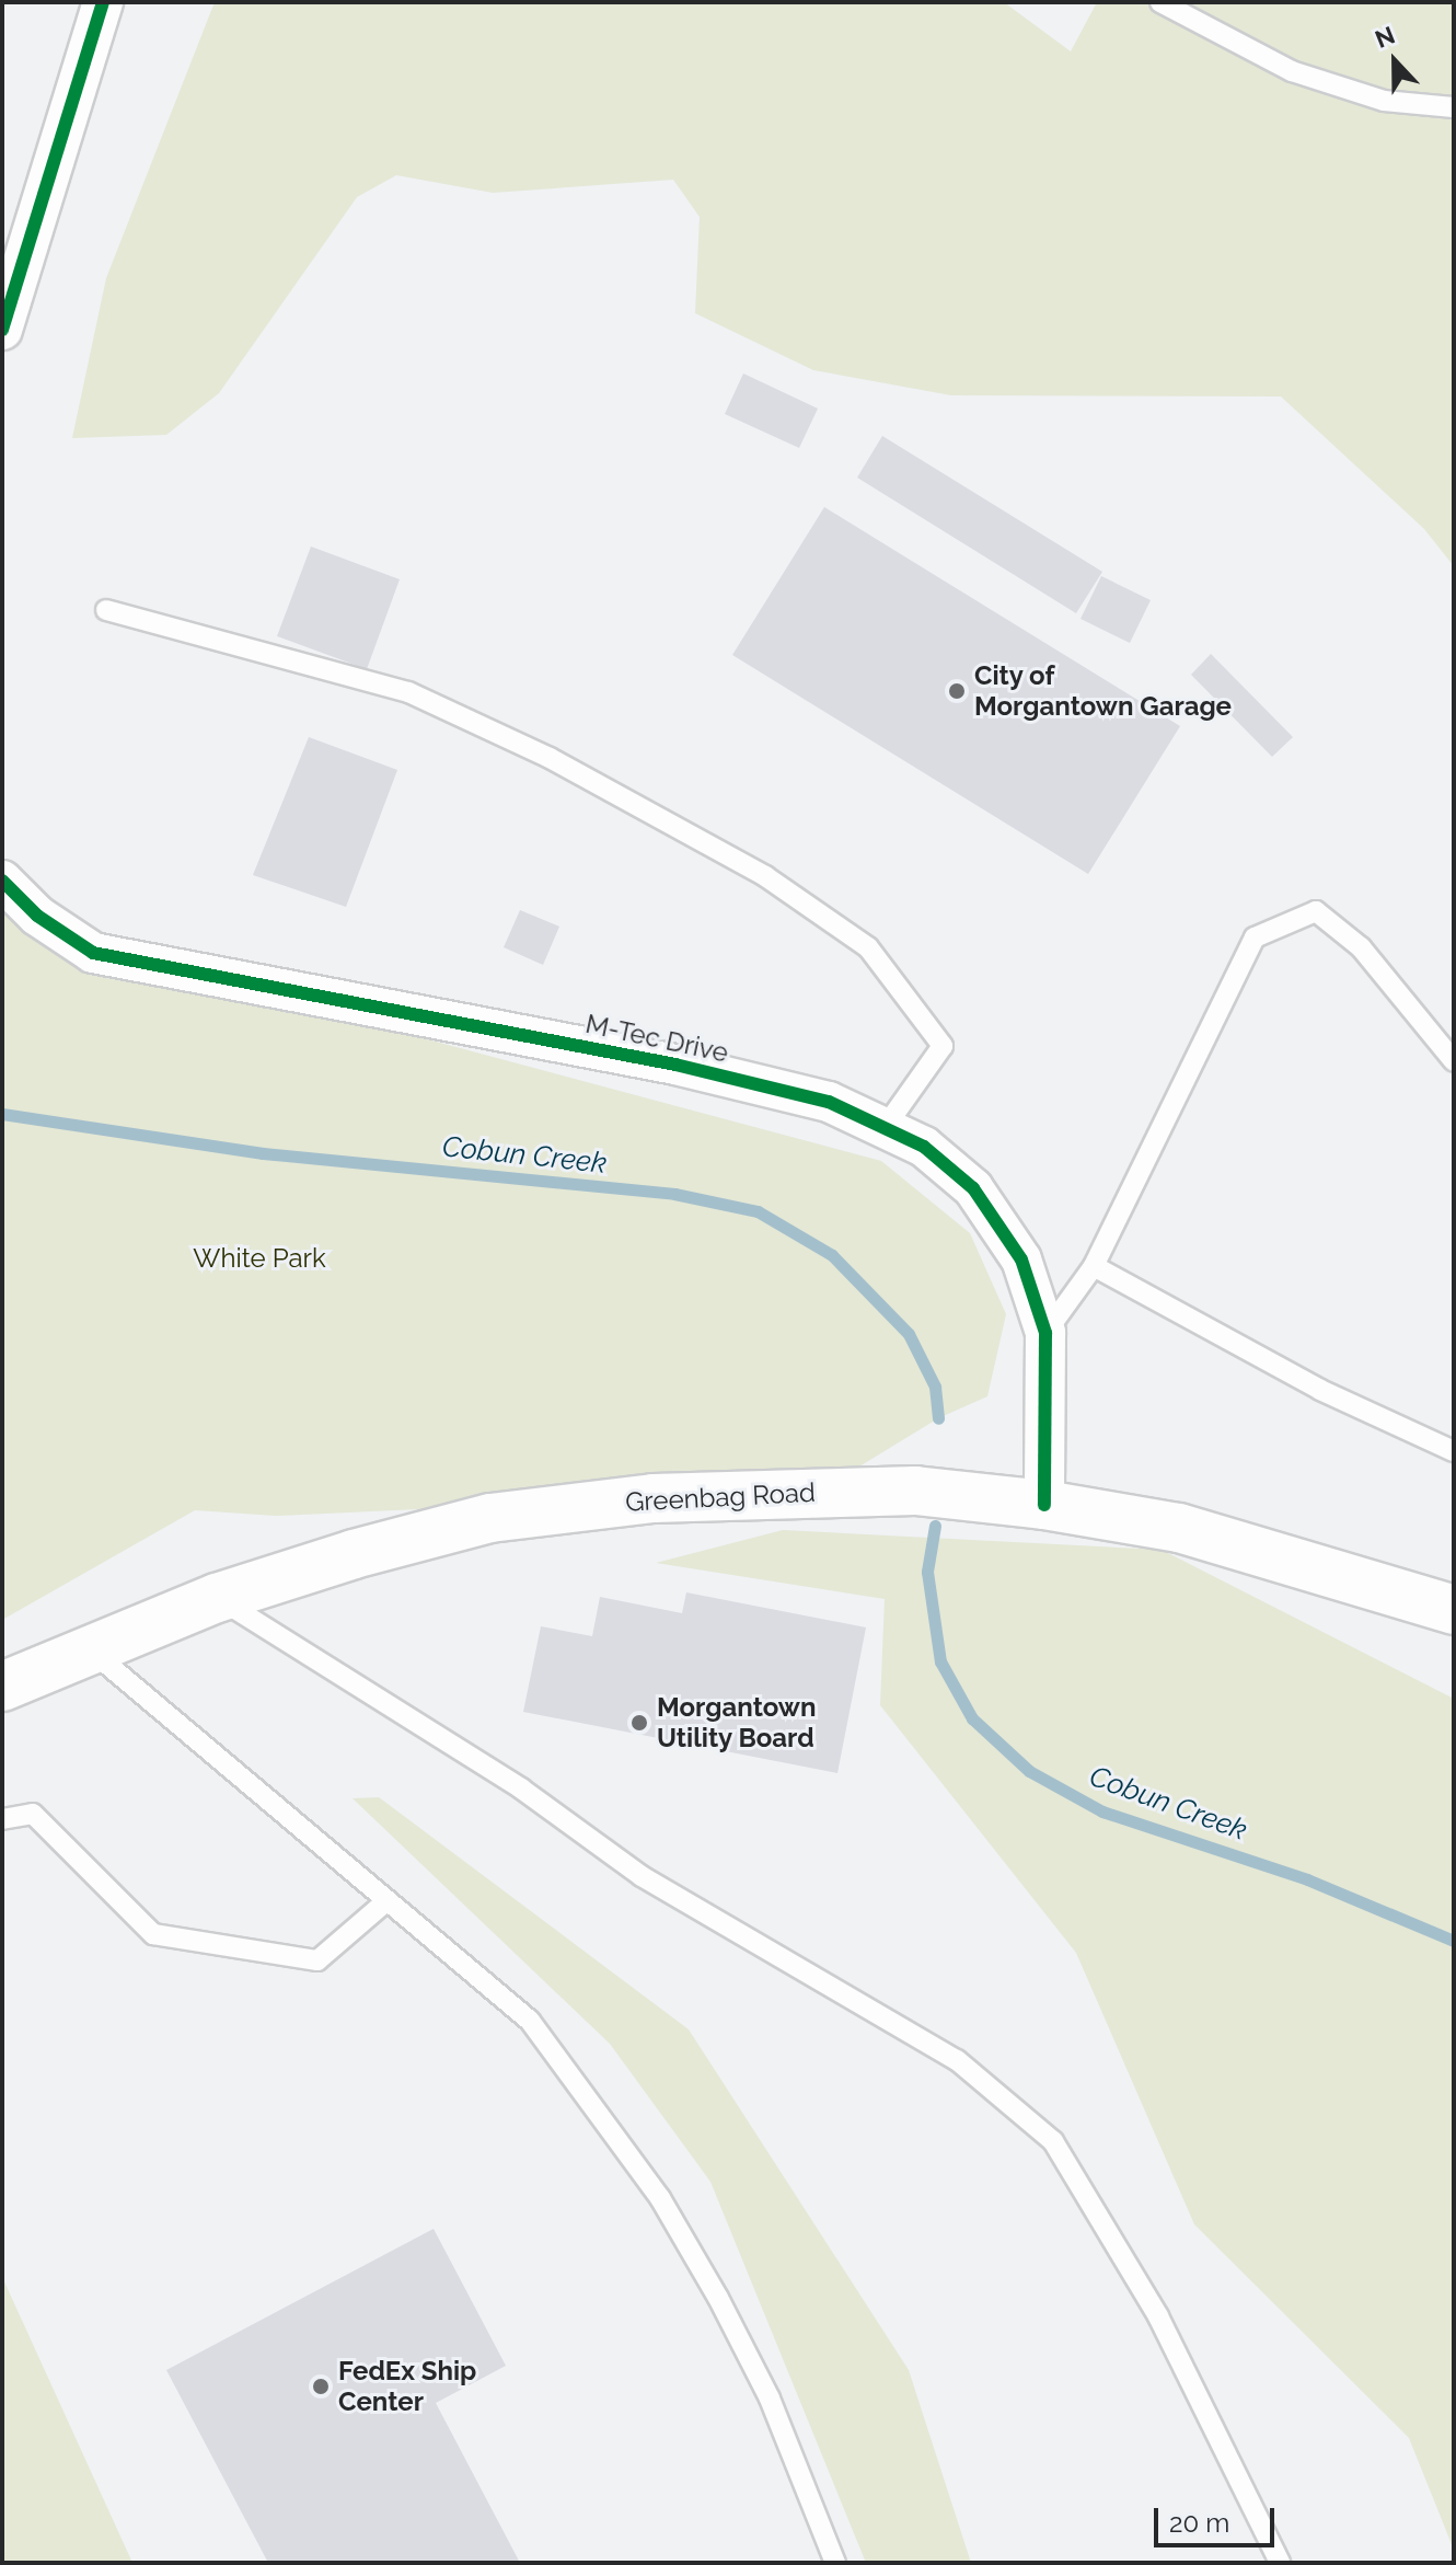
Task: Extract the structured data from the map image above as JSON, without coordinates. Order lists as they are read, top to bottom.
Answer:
{
  "streets": {
    "main road": ["Greenbag Road"],
    "street": ["M-Tec Drive"]
  },
  "crossings": [
    ["M-Tec Drive", "Greenbag Road"]
  ],
  "water": ["Cobun Creek"],
  "parks": ["White Park"],
  "places": ["City of Morgantown Garage", "Morgantown Utility Board", "FedEx Ship Center"],
  "scale_bar": "20 m",
  "north": "top"
}
